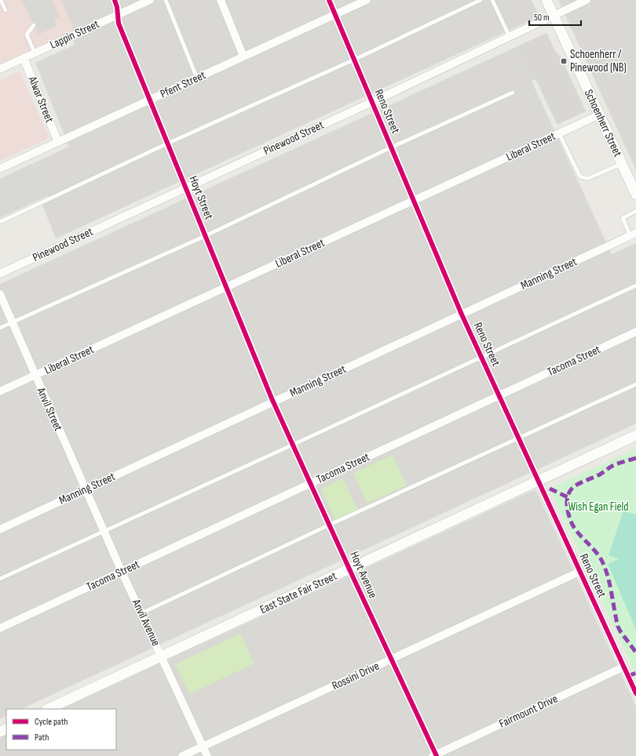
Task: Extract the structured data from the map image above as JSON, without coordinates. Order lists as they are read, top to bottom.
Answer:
{
  "streets": {
    "street": [
      "Lappin Street",
      "Pfent Street",
      "Alwar Street",
      "Reno Street",
      "Schoenherr Street",
      "Pinewood Street",
      "Liberal Street",
      "Hoyt Street",
      "Manning Street",
      "Tacoma Street",
      "Anvil Street",
      "Hoyt Avenue",
      "East State Fair Street",
      "Anvil Avenue",
      "Rossini Drive",
      "Fairmount Drive"
    ]
  },
  "crossings": [
    ["Lappin Street", "Alwar Street"],
    ["Lappin Street", "Hoyt Street"],
    ["Pfent Street", "Alwar Street"],
    ["Pfent Street", "Reno Street"],
    ["Pfent Street", "Hoyt Street"],
    ["Reno Street", "Pinewood Street"],
    ["Reno Street", "Liberal Street"],
    ["Reno Street", "Manning Street"],
    ["Reno Street", "Tacoma Street"],
    ["Reno Street", "East State Fair Street"],
    ["Reno Street", "Rossini Drive"],
    ["Reno Street", "Fairmount Drive"],
    ["Schoenherr Street", "Pinewood Street"],
    ["Schoenherr Street", "Liberal Street"],
    ["Pinewood Street", "Hoyt Street"],
    ["Liberal Street", "Hoyt Street"],
    ["Liberal Street", "Anvil Street"],
    ["Hoyt Street", "Manning Street"],
    ["Hoyt Street", "Hoyt Avenue"],
    ["Manning Street", "Anvil Street"],
    ["Manning Street", "Hoyt Avenue"],
    ["Manning Street", "Anvil Avenue"],
    ["Tacoma Street", "Hoyt Avenue"],
    ["Tacoma Street", "Anvil Avenue"],
    ["Anvil Street", "Anvil Avenue"],
    ["Hoyt Avenue", "East State Fair Street"],
    ["Hoyt Avenue", "Rossini Drive"],
    ["Hoyt Avenue", "Fairmount Drive"],
    ["East State Fair Street", "Anvil Avenue"],
    ["Anvil Avenue", "Rossini Drive"]
  ],
  "parks": ["Wish Egan Field"],
  "places": {
    "transit": ["Schoenherr / Pinewood (NB)"]
  },
  "legend": ["Cycle path", "Path"],
  "scale_bar": "50 m"
}
